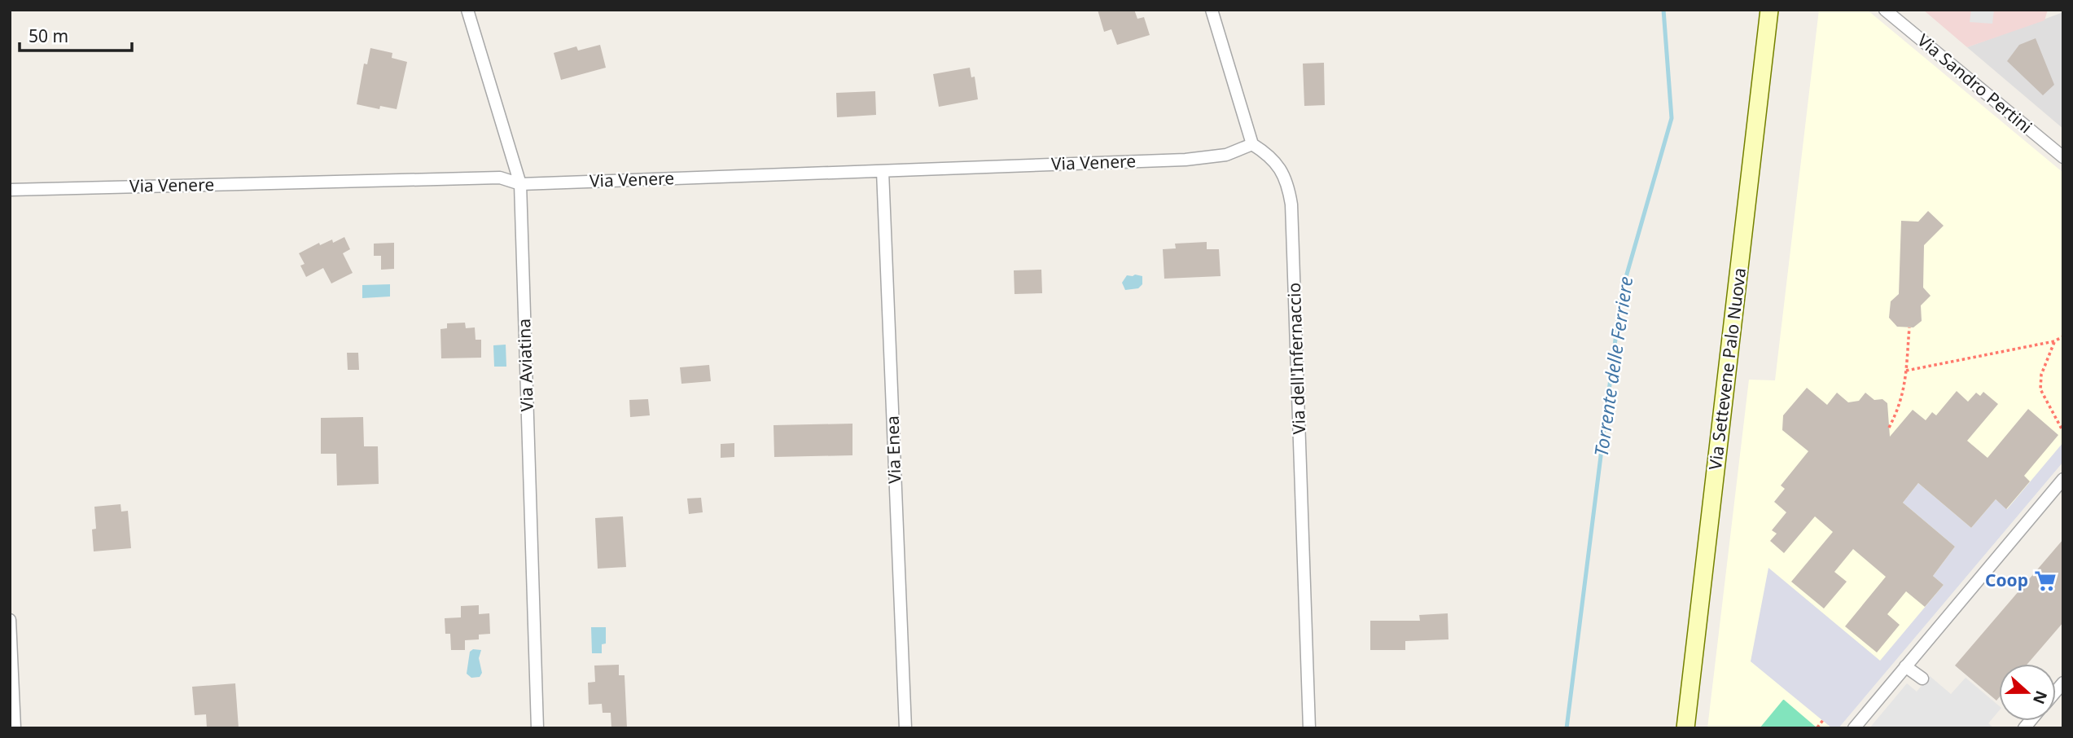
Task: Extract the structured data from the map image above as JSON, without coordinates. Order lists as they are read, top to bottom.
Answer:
{
  "streets": {
    "main road": ["Via Settevene Palo Nuova"],
    "street": [
      "Via Sandro Pertini",
      "Via Venere",
      "Via dell'Infernaccio",
      "Via Aviatina",
      "Via Enea"
    ]
  },
  "crossings": [
    ["Via Venere", "Via dell'Infernaccio"],
    ["Via Venere", "Via Aviatina"],
    ["Via Venere", "Via Enea"]
  ],
  "water": ["Torrente delle Ferriere"],
  "places": {
    "supermarket": ["Coop"]
  },
  "scale_bar": "50 m",
  "north": "right"
}
